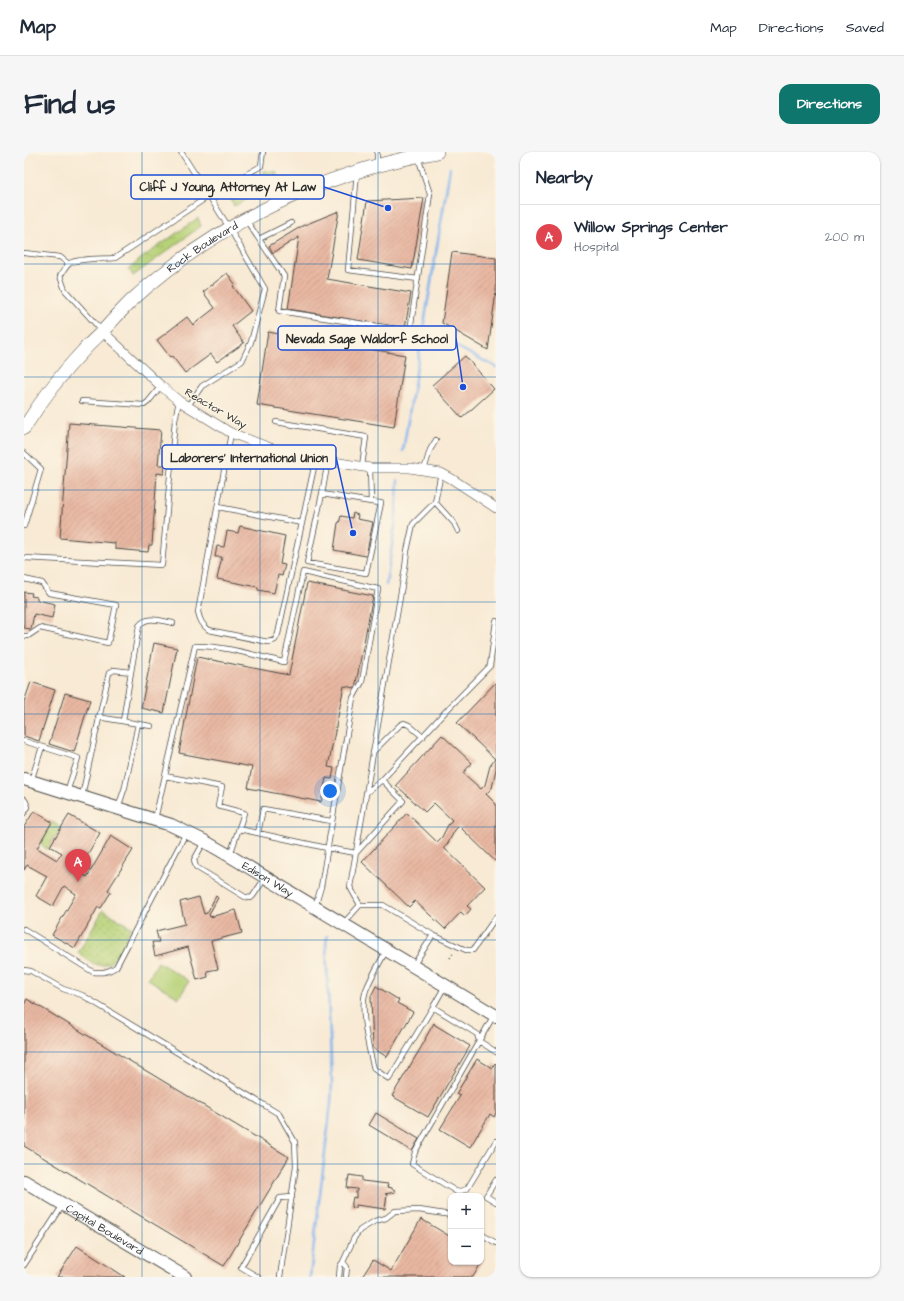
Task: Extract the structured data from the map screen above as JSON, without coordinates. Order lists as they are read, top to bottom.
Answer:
{
  "streets": {
    "main road": ["Rock Boulevard"],
    "street": ["Reactor Way", "Edison Way", "Capital Boulevard"]
  },
  "crossings": [
    ["Rock Boulevard", "Reactor Way"]
  ],
  "places": ["Cliff J Young, Attorney At Law", "Nevada Sage Waldorf School", "Laborers' International Union"],
  "page": {
    "header": "Map",
    "nav": ["Map", "Directions", "Saved"],
    "buttons": "Directions",
    "title": "Find us",
    "heading": "Nearby",
    "list": [
      {
        "mark": "A",
        "name": "Willow Springs Center",
        "note": "Hospital",
        "value": "200 m"
      }
    ],
    "pins": "A",
    "map_buttons": ["+", "−"]
  }
}
